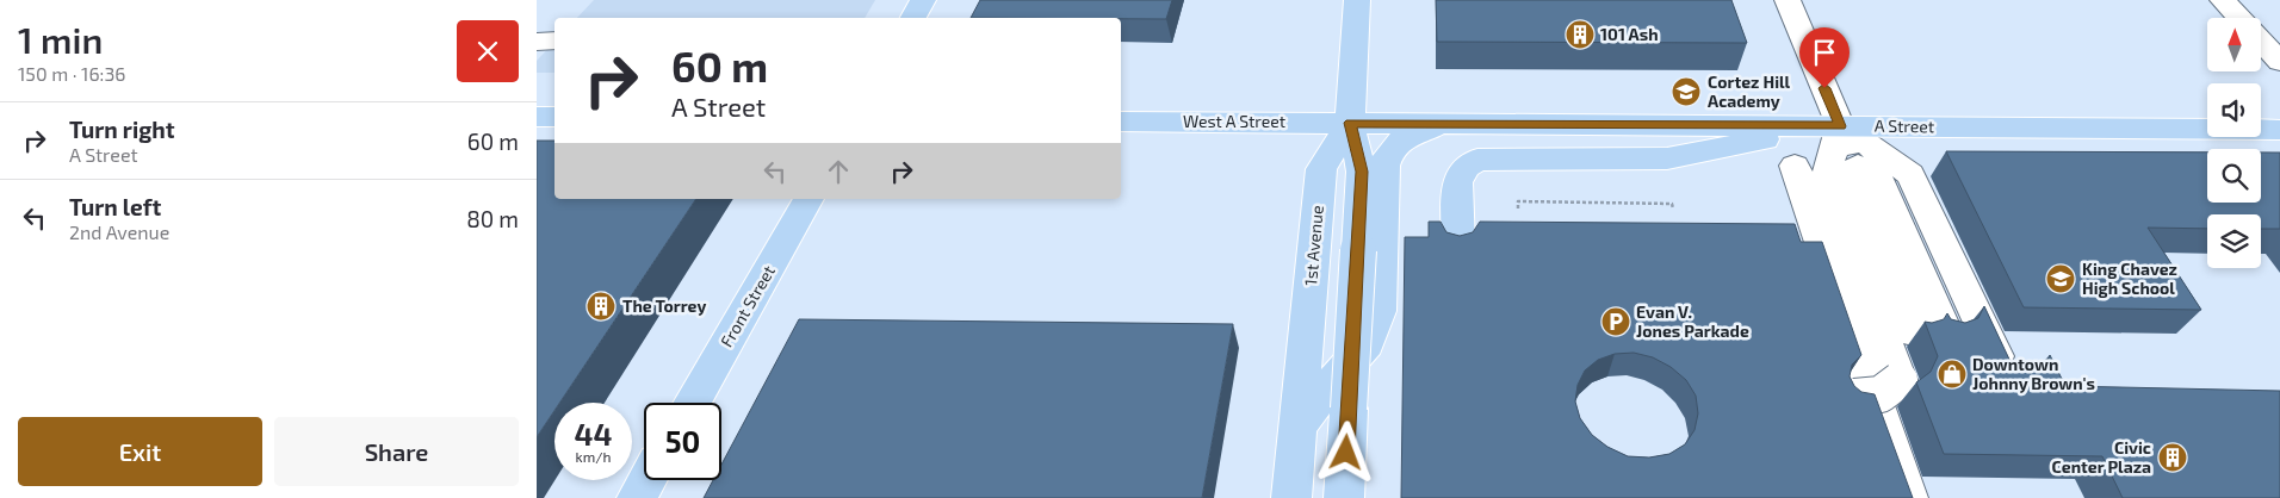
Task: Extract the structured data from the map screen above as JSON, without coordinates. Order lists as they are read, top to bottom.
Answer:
{
  "streets": {
    "main road": [
      "West A Street",
      "A Street",
      "1st Avenue",
      "Front Street"
    ]
  },
  "crossings": [
    ["West A Street", "A Street"],
    ["West A Street", "1st Avenue"],
    ["A Street", "1st Avenue"]
  ],
  "places": {
    "building": ["101 Ash", "The Torrey", "Civic Center Plaza"],
    "school or university": ["Cortez Hill Academy", "King Chavez High School"],
    "parking": ["Evan V. Jones Parkade"],
    "shop": ["Downtown Johnny Brown's"]
  },
  "north": "top",
  "page": {
    "heading": ["1 min", "150 m · 16:36"],
    "turn": ["60 m", "A Street"],
    "list": [
      {
        "name": "Turn right",
        "note": "A Street",
        "value": "60 m"
      },
      {
        "name": "Turn left",
        "note": "2nd Avenue",
        "value": "80 m"
      }
    ],
    "speed": "44 km/h",
    "limit": "50",
    "buttons": ["Exit", "Share"]
  }
}
